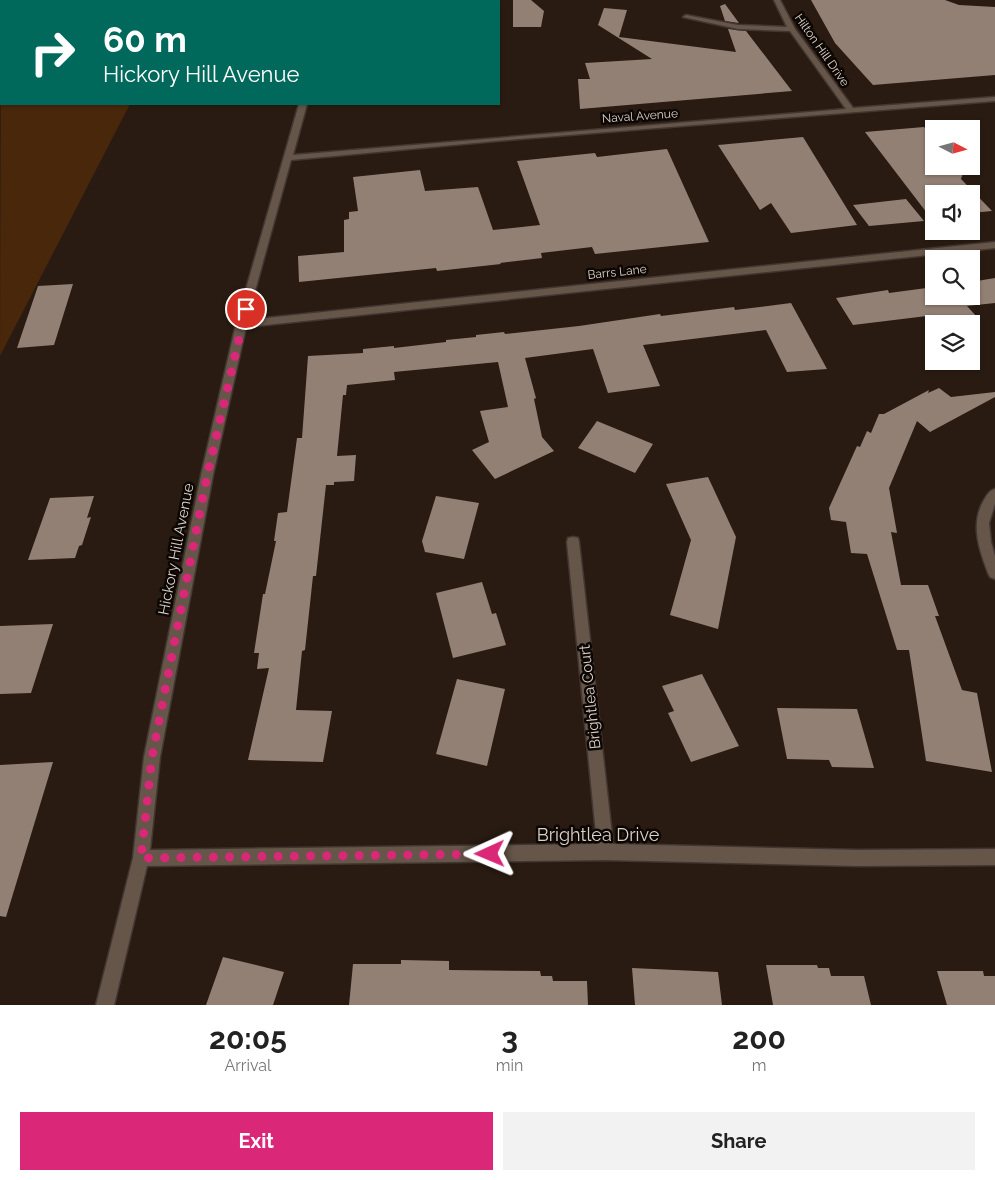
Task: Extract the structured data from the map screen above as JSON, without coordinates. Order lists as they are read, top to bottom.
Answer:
{
  "streets": {
    "street": [
      "Hilton Hill Drive",
      "Naval Avenue",
      "Barrs Lane",
      "Hickory Hill Avenue",
      "Brightlea Court",
      "Brightlea Drive"
    ]
  },
  "crossings": [
    ["Hilton Hill Drive", "Naval Avenue"],
    ["Naval Avenue", "Hickory Hill Avenue"],
    ["Barrs Lane", "Hickory Hill Avenue"],
    ["Hickory Hill Avenue", "Brightlea Drive"],
    ["Brightlea Court", "Brightlea Drive"]
  ],
  "north": "right",
  "page": {
    "turn": ["60 m", "Hickory Hill Avenue"],
    "eta": [
      "20:05",
      "Arrival",
      "3",
      "min",
      "200",
      "m"
    ],
    "buttons": ["Exit", "Share"]
  }
}
